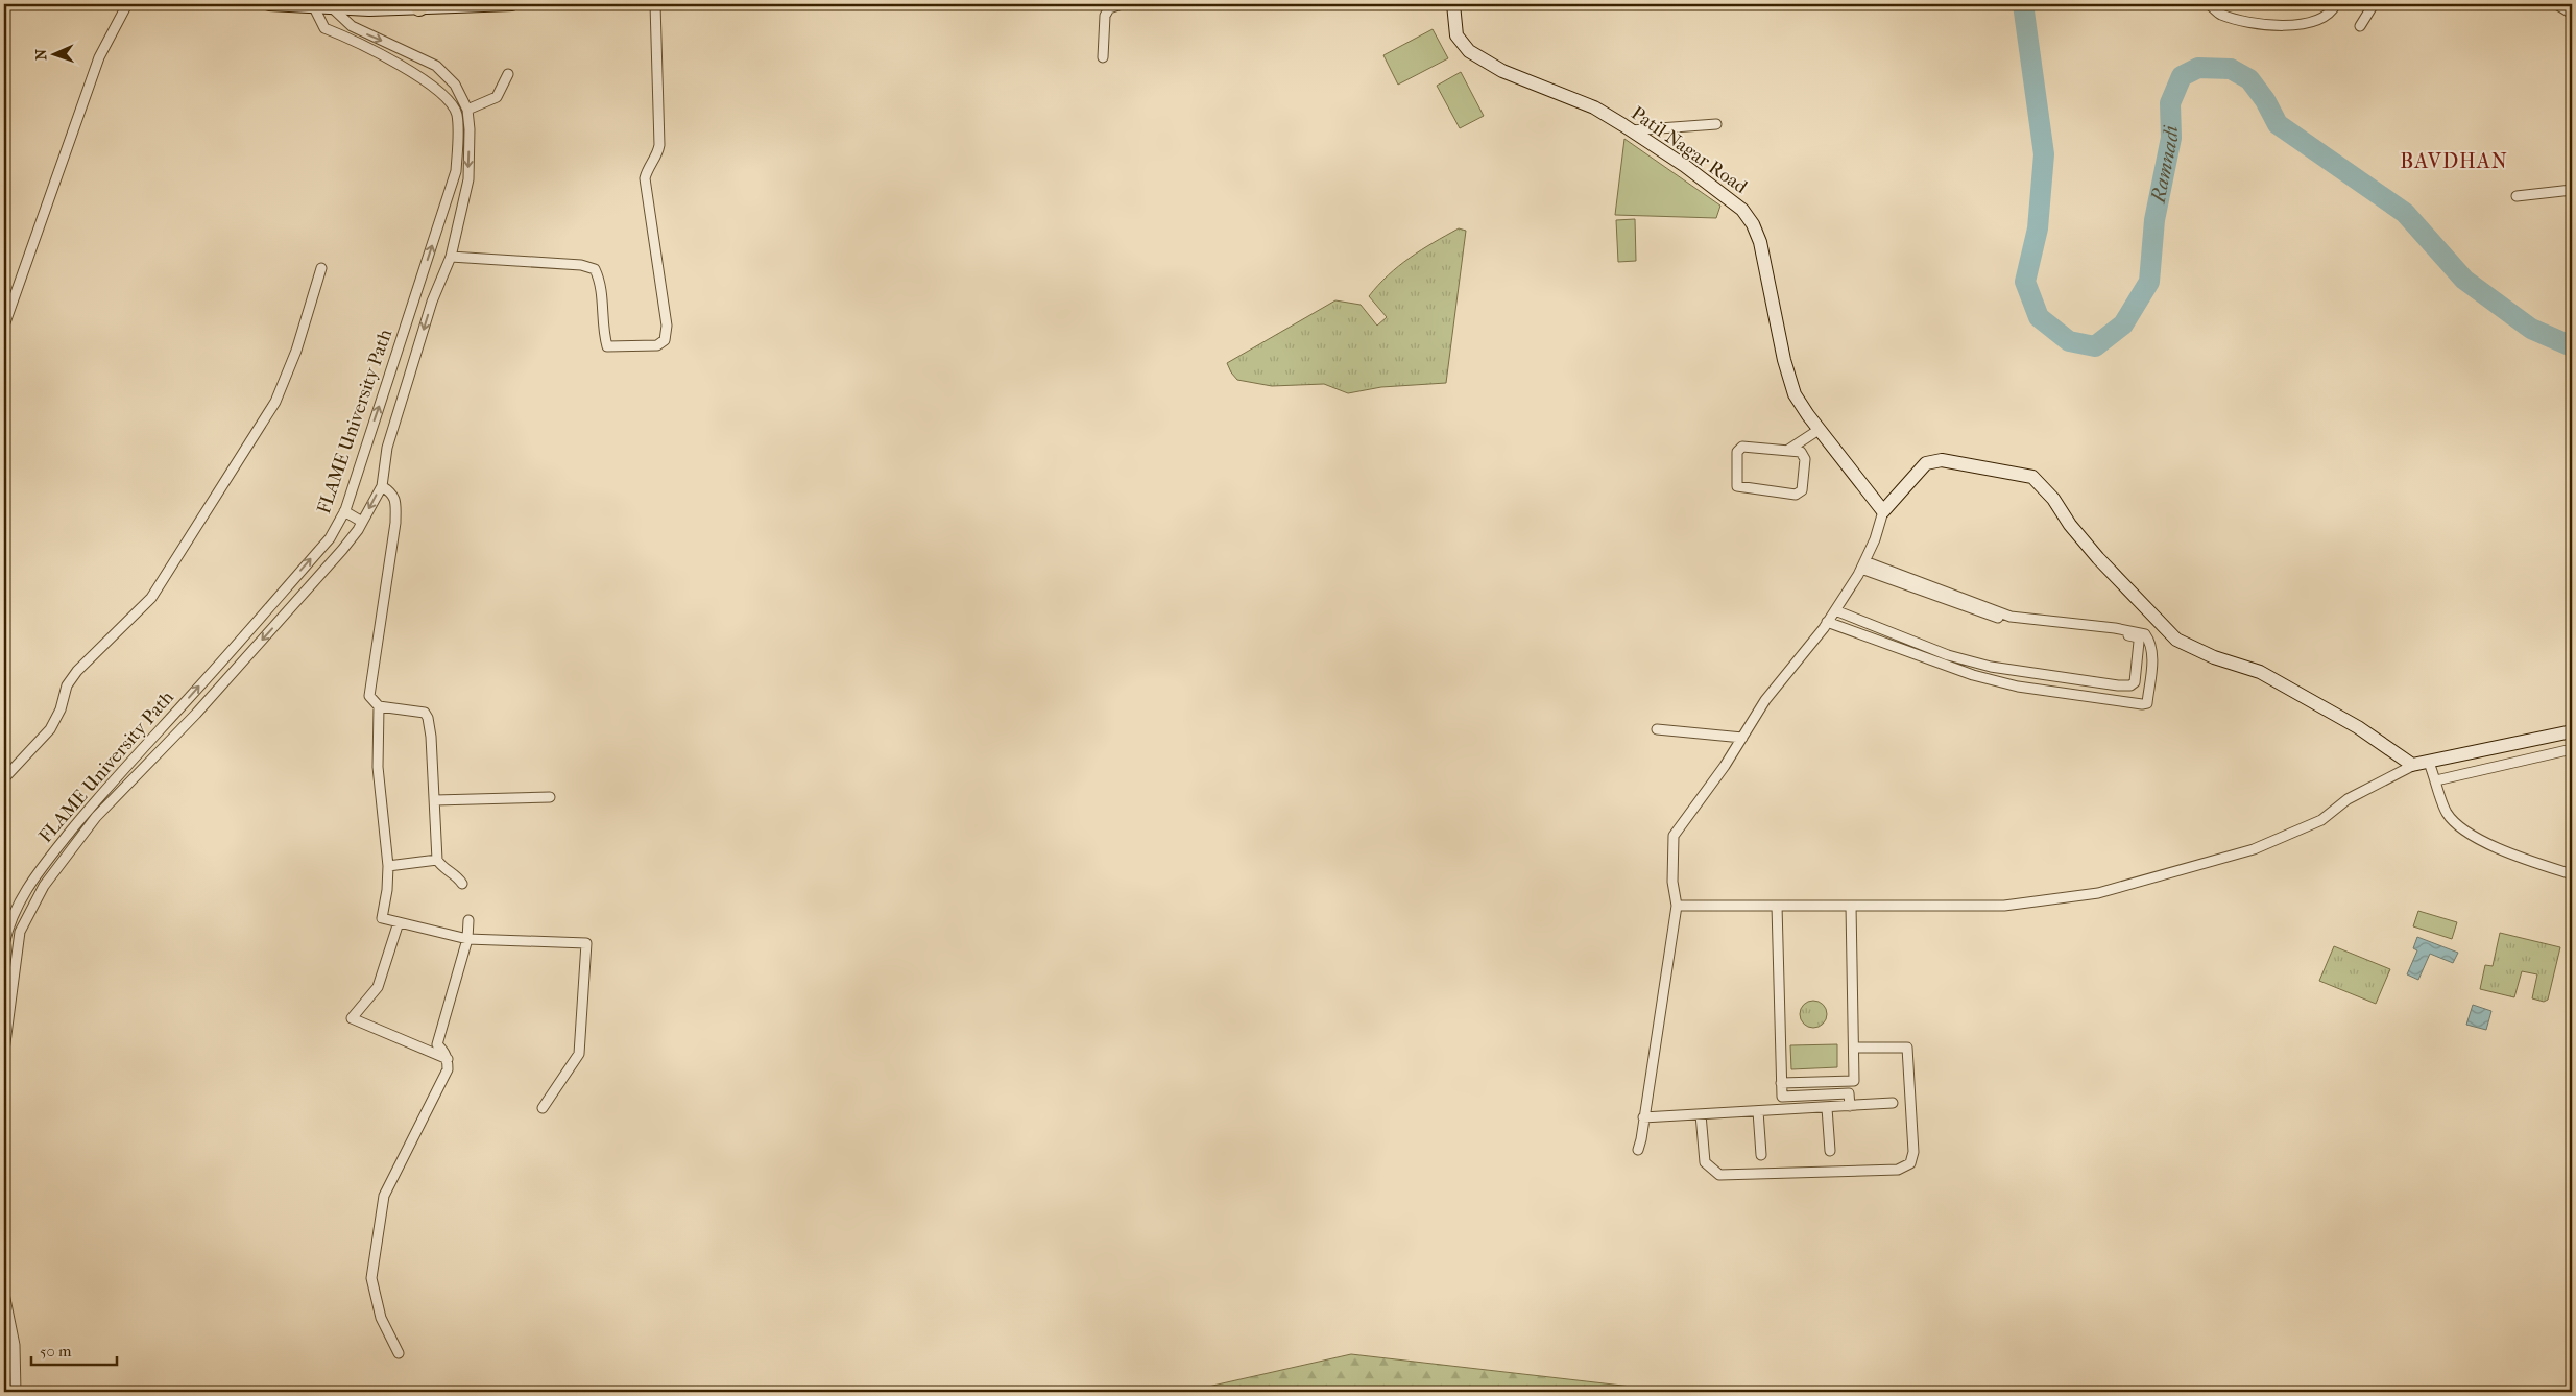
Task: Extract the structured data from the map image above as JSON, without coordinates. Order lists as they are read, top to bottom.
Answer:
{
  "streets": {
    "street": ["Patil Nagar Road", "FLAME University Path"]
  },
  "districts": ["BAVDHAN"],
  "water": ["Ramnadi"],
  "scale_bar": "50 m",
  "north": "left"
}
